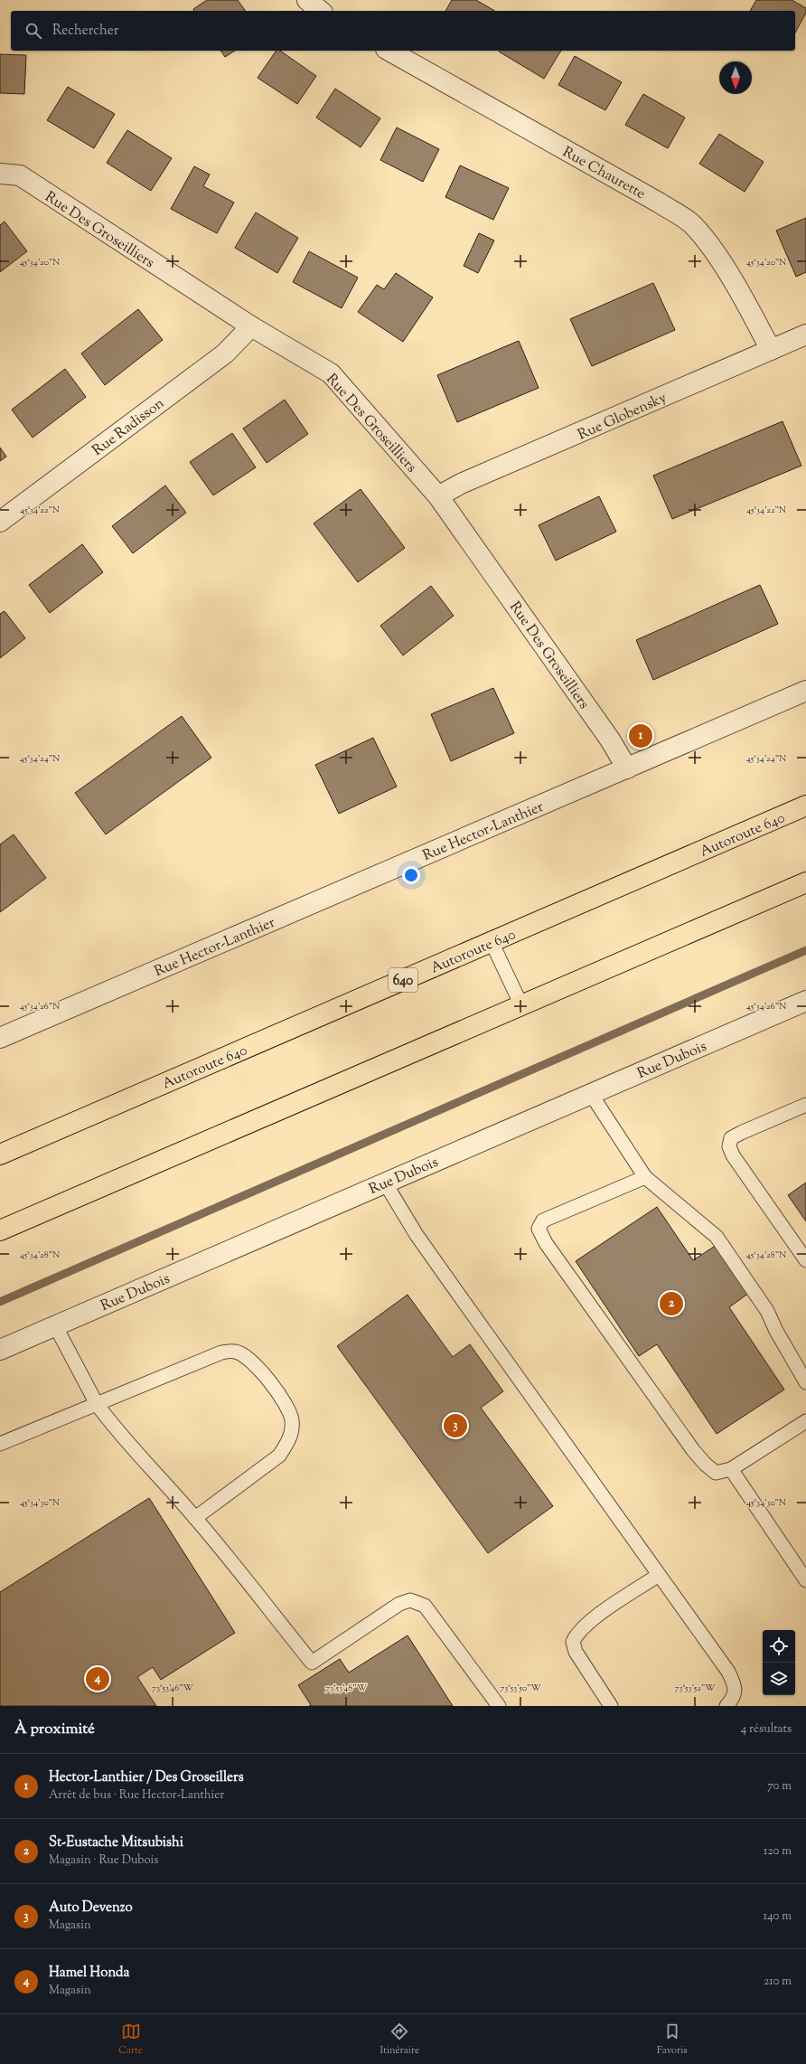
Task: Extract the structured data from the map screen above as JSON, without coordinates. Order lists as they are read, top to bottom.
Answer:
{
  "streets": {
    "highway": ["Autoroute 640", "640"],
    "street": [
      "Rue Chaurette",
      "Rue Des Groseilliers",
      "Rue Globensky",
      "Rue Radisson",
      "Rue Hector-Lanthier",
      "Rue Dubois"
    ]
  },
  "crossings": [
    ["Rue Chaurette", "Rue Globensky"],
    ["Rue Des Groseilliers", "Rue Globensky"],
    ["Rue Des Groseilliers", "Rue Radisson"],
    ["Rue Des Groseilliers", "Rue Hector-Lanthier"]
  ],
  "north": "bottom",
  "page": {
    "search": "Rechercher",
    "pins": [
      "1",
      "2",
      "3",
      "4"
    ],
    "heading": ["À proximité", "4 résultats"],
    "list": [
      {
        "mark": "1",
        "name": "Hector-Lanthier / Des Groseillers",
        "note": "Arrêt de bus · Rue Hector-Lanthier",
        "value": "70 m"
      },
      {
        "mark": "2",
        "name": "St-Eustache Mitsubishi",
        "note": "Magasin · Rue Dubois",
        "value": "120 m"
      },
      {
        "mark": "3",
        "name": "Auto Devenzo",
        "note": "Magasin",
        "value": "140 m"
      },
      {
        "mark": "4",
        "name": "Hamel Honda",
        "note": "Magasin",
        "value": "210 m"
      }
    ],
    "nav": ["Carte", "Itinéraire", "Favoris"]
  },
  "coordinates": [
    "45°34'20\"N",
    "45°34'22\"N",
    "45°34'24\"N",
    "45°34'26\"N",
    "45°34'28\"N",
    "45°34'30\"N",
    "73°53'46\"W",
    "73°53'48\"W",
    "73°53'50\"W",
    "73°53'52\"W"
  ]
}
